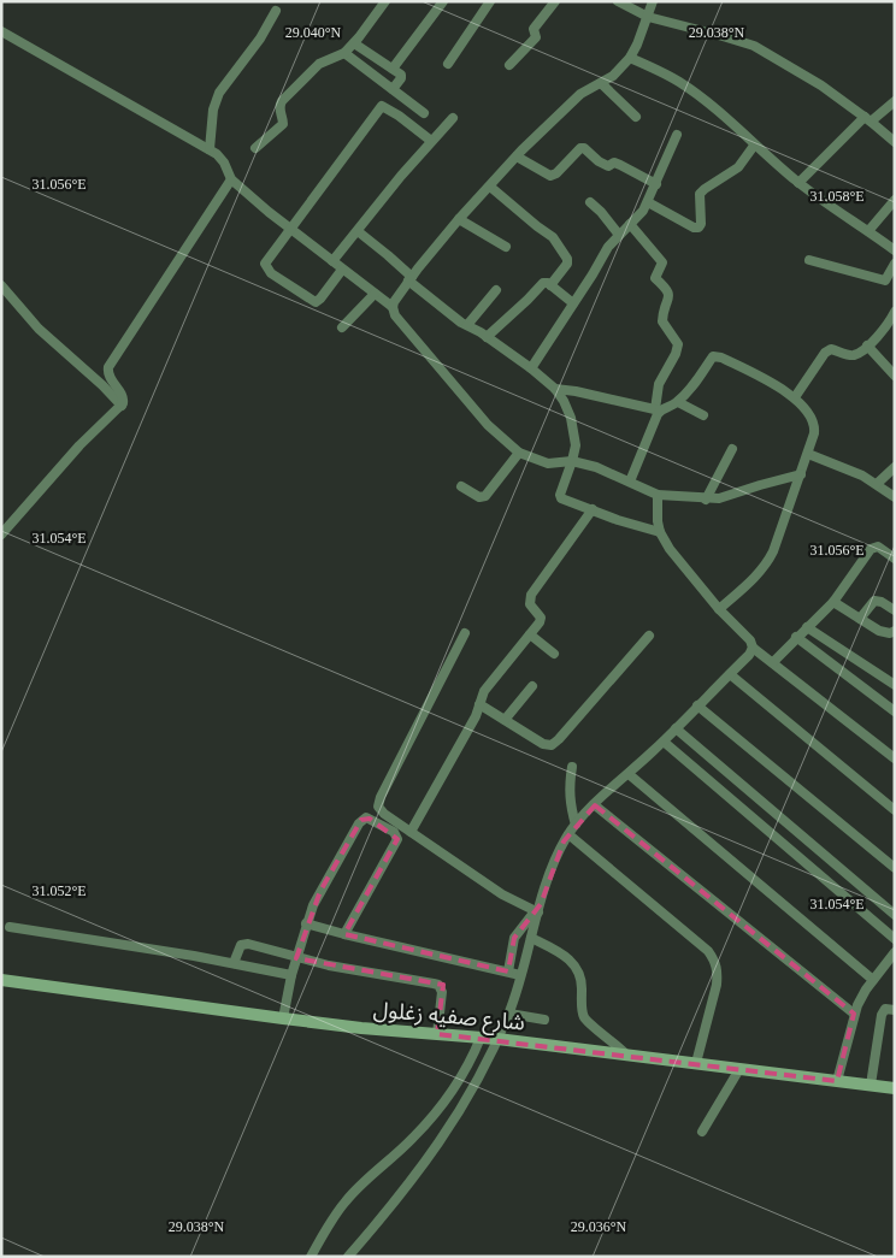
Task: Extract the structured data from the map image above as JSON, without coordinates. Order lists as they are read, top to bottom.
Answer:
{
  "streets": {
    "street": ["شارع صفيه زغلول"]
  },
  "coordinates": [
    "29.040°N",
    "29.038°N",
    "31.056°E",
    "31.058°E",
    "31.054°E",
    "31.052°E",
    "29.036°N"
  ]
}
